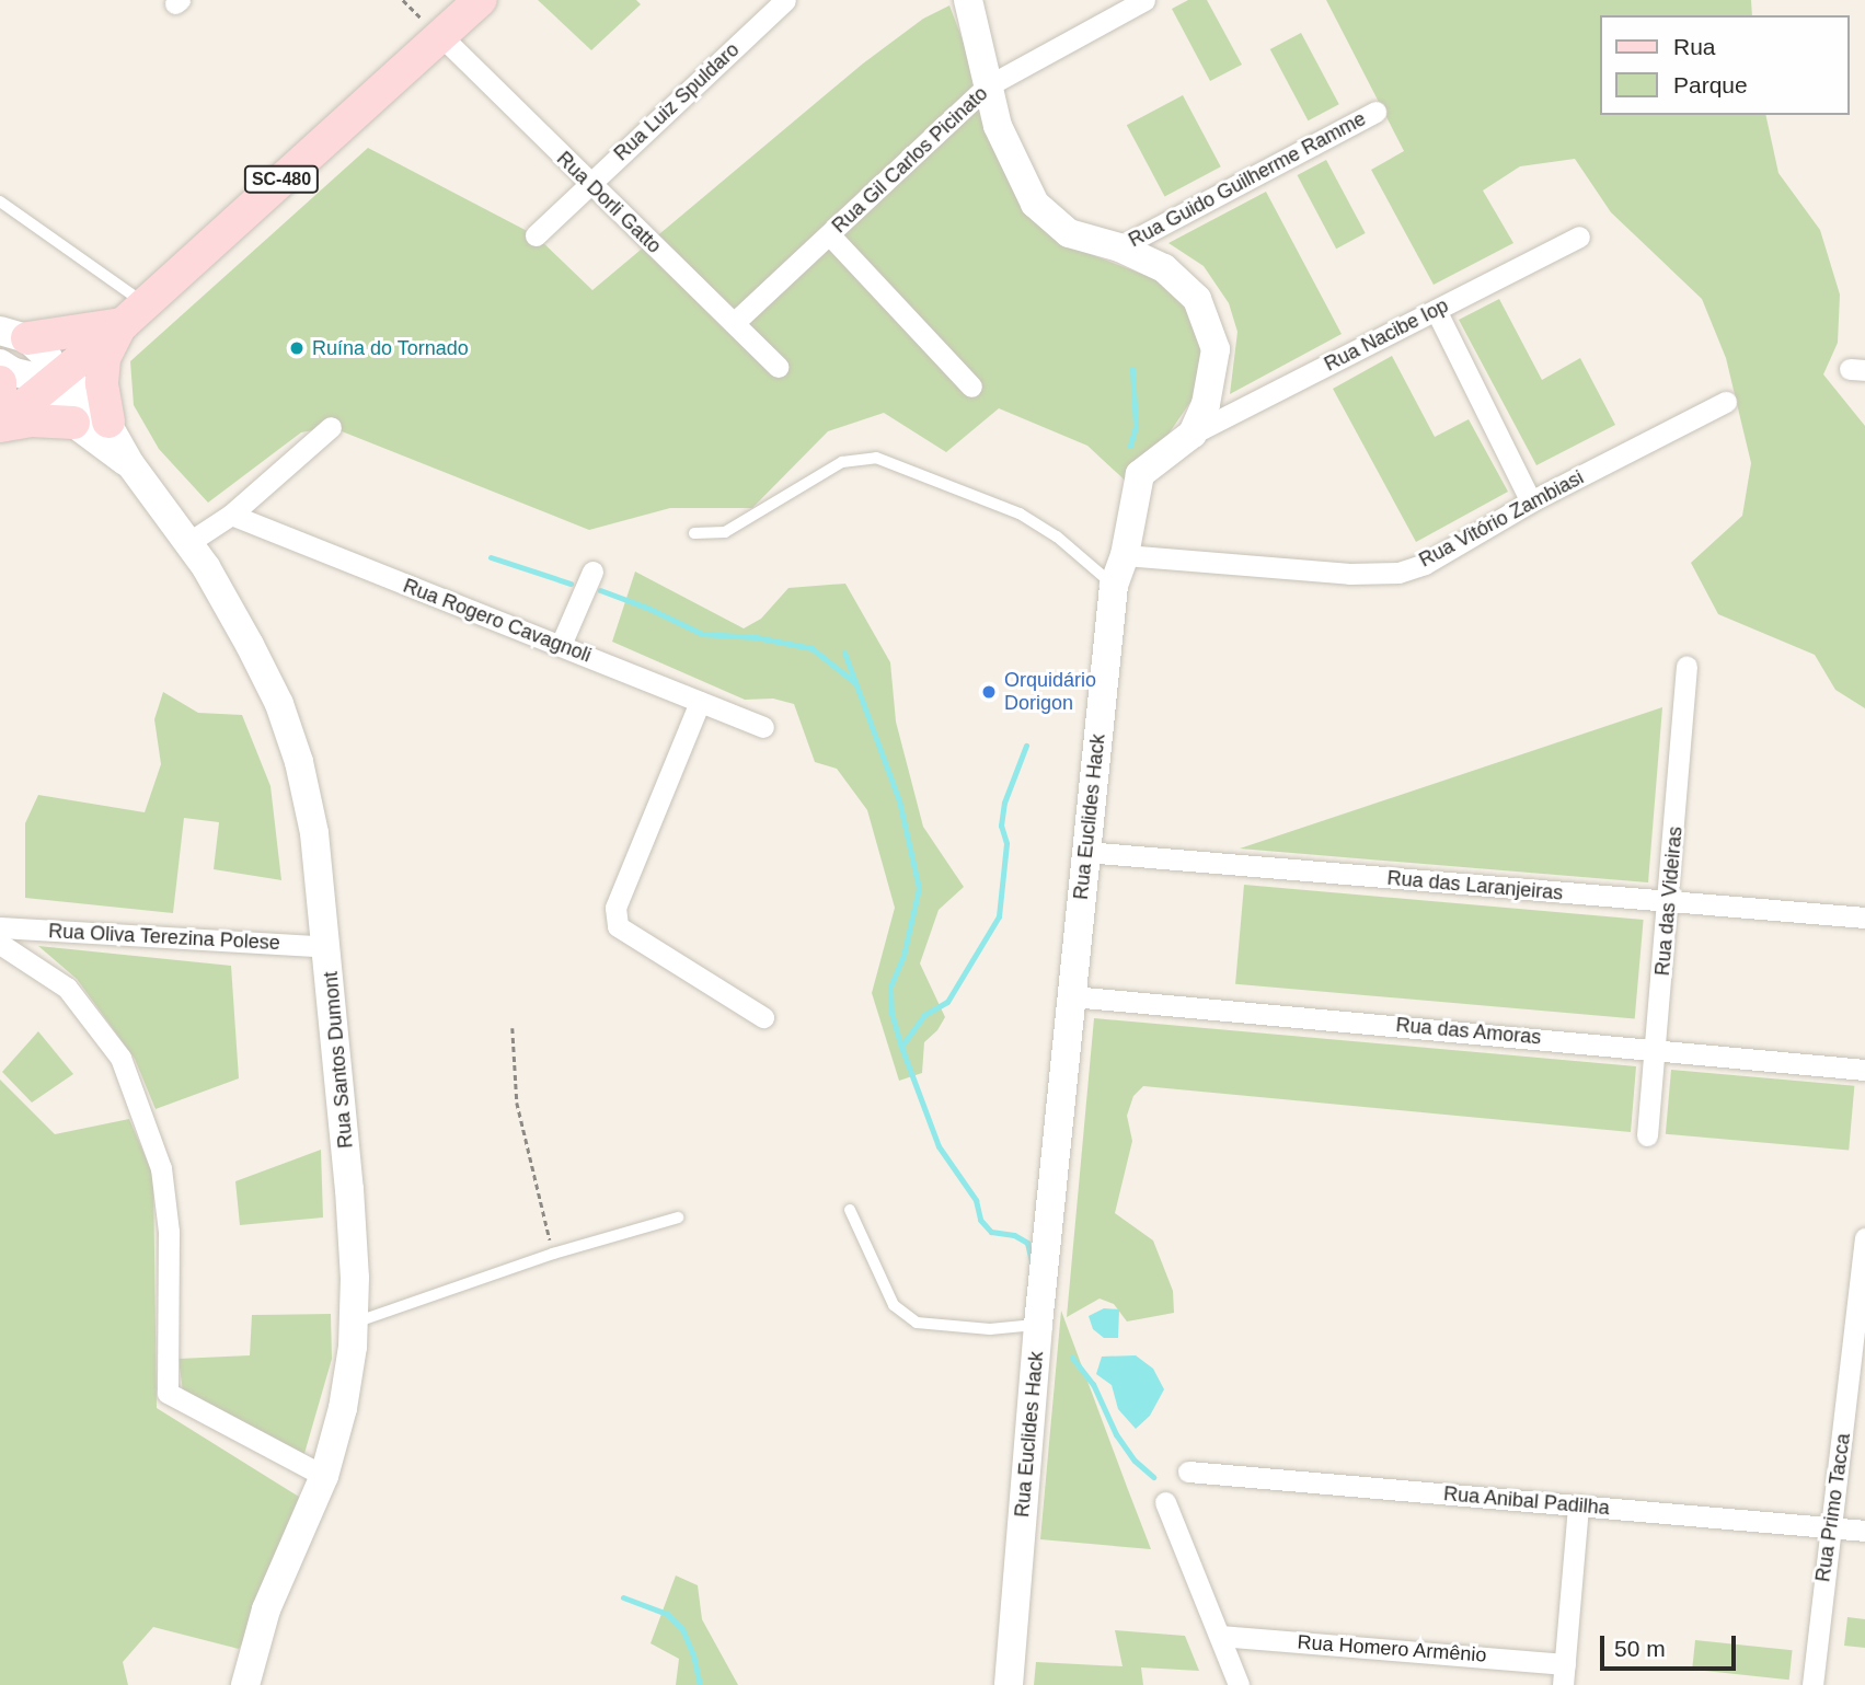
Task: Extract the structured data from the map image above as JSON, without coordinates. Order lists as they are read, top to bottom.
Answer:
{
  "streets": {
    "main road": ["SC-480"],
    "street": [
      "Rua Luiz Spuldaro",
      "Rua Gil Carlos Picinato",
      "Rua Guido Guilherme Ramme",
      "Rua Dorli Gatto",
      "Rua Nacibe Iop",
      "Rua Vitório Zambiasi",
      "Rua Rogero Cavagnoli",
      "Rua Euclides Hack",
      "Rua das Laranjeiras",
      "Rua das Videiras",
      "Rua Oliva Terezina Polese",
      "Rua das Amoras",
      "Rua Santos Dumont",
      "Rua Anibal Padilha",
      "Rua Primo Tacca",
      "Rua Homero Armênio"
    ]
  },
  "crossings": [
    ["Rua Luiz Spuldaro", "Rua Dorli Gatto"],
    ["Rua Gil Carlos Picinato", "Rua Dorli Gatto"],
    ["Rua Gil Carlos Picinato", "Rua Euclides Hack"],
    ["SC-480", "Rua Dorli Gatto"],
    ["SC-480", "Rua Santos Dumont"],
    ["Rua Guido Guilherme Ramme", "Rua Euclides Hack"],
    ["Rua Nacibe Iop", "Rua Euclides Hack"],
    ["Rua Vitório Zambiasi", "Rua Euclides Hack"],
    ["Rua Euclides Hack", "Rua das Laranjeiras"],
    ["Rua Euclides Hack", "Rua das Amoras"],
    ["Rua das Laranjeiras", "Rua das Videiras"],
    ["Rua das Videiras", "Rua das Amoras"],
    ["Rua Oliva Terezina Polese", "Rua Santos Dumont"],
    ["Rua Anibal Padilha", "Rua Primo Tacca"]
  ],
  "places": ["Ruína do Tornado", "Orquidário Dorigon"],
  "legend": ["Rua", "Parque"],
  "scale_bar": "50 m"
}
